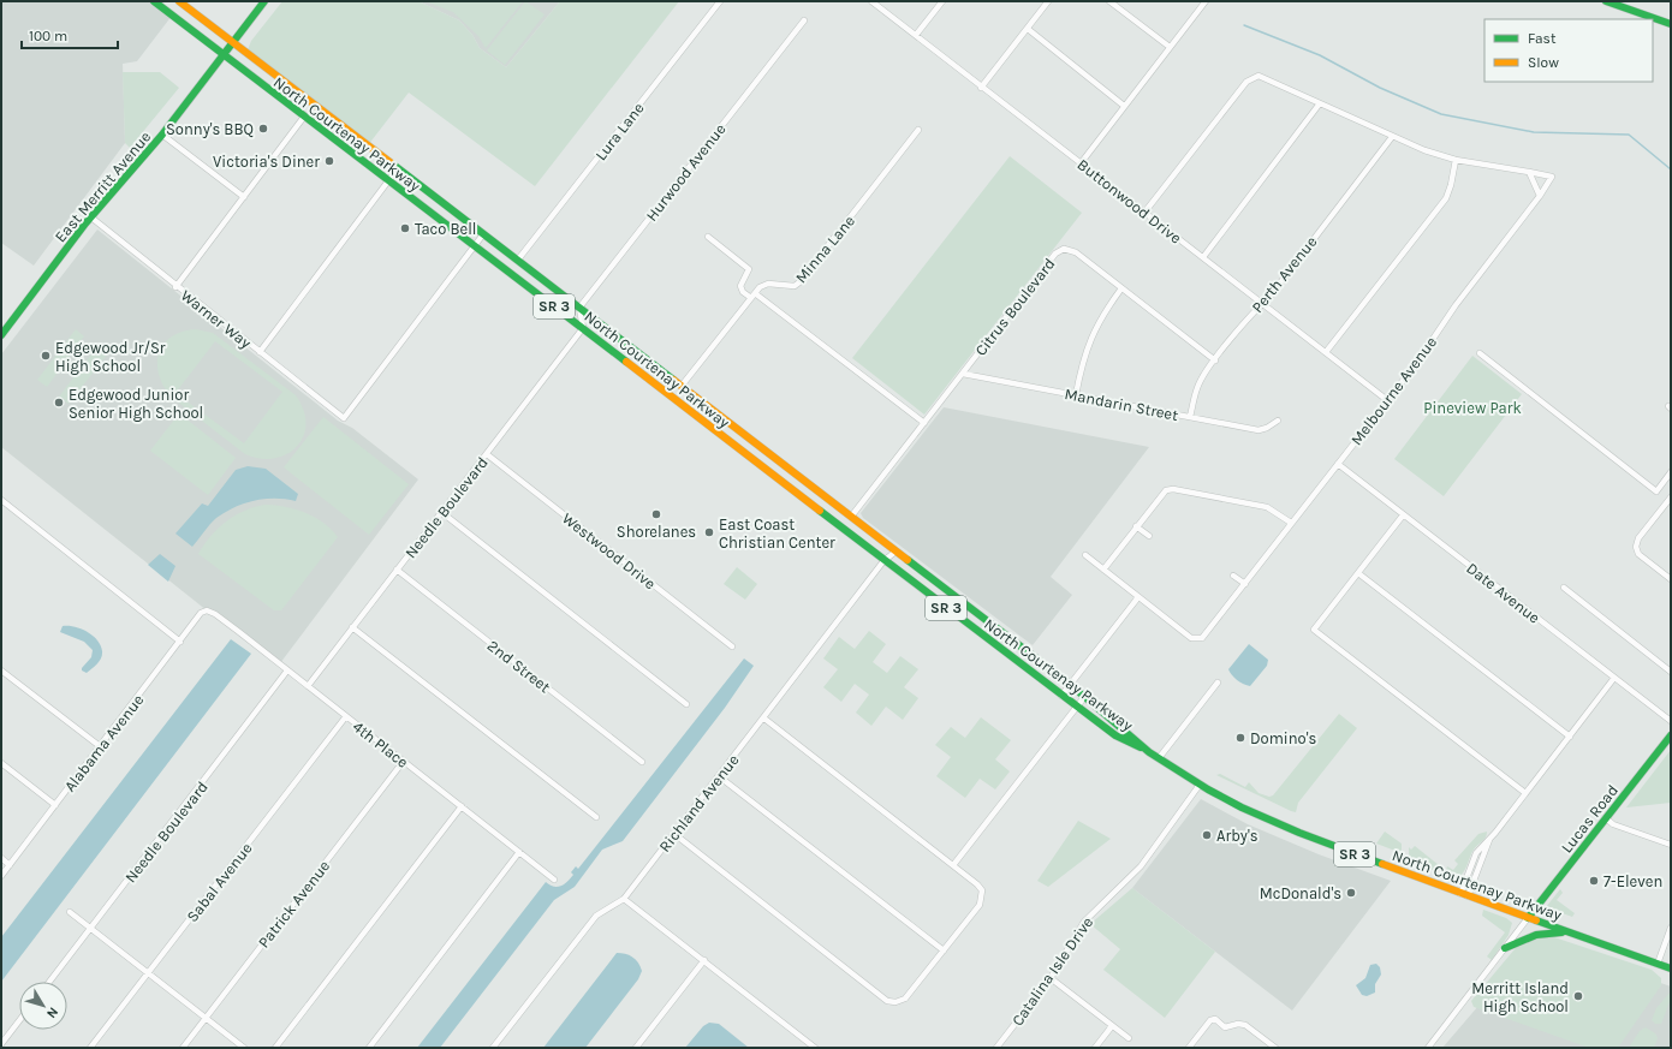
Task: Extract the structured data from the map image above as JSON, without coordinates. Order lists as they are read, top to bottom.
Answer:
{
  "streets": {
    "main road": [
      "North Courtenay Parkway",
      "East Merritt Avenue",
      "SR 3",
      "Lucas Road"
    ],
    "street": [
      "Lura Lane",
      "Hurwood Avenue",
      "Buttonwood Drive",
      "Minna Lane",
      "Perth Avenue",
      "Citrus Boulevard",
      "Warner Way",
      "Melbourne Avenue",
      "Mandarin Street",
      "Needle Boulevard",
      "Westwood Drive",
      "Date Avenue",
      "2nd Street",
      "Alabama Avenue",
      "4th Place",
      "Richland Avenue",
      "Sabal Avenue",
      "Patrick Avenue",
      "Catalina Isle Drive"
    ]
  },
  "crossings": [
    ["Lura Lane", "North Courtenay Parkway"],
    ["North Courtenay Parkway", "Hurwood Avenue"],
    ["North Courtenay Parkway", "East Merritt Avenue"],
    ["North Courtenay Parkway", "Minna Lane"],
    ["North Courtenay Parkway", "Citrus Boulevard"],
    ["North Courtenay Parkway", "Warner Way"],
    ["North Courtenay Parkway", "Needle Boulevard"],
    ["North Courtenay Parkway", "Richland Avenue"],
    ["North Courtenay Parkway", "Lucas Road"],
    ["North Courtenay Parkway", "Catalina Isle Drive"],
    ["East Merritt Avenue", "Warner Way"],
    ["Buttonwood Drive", "Perth Avenue"],
    ["Buttonwood Drive", "Melbourne Avenue"],
    ["Perth Avenue", "Citrus Boulevard"],
    ["Perth Avenue", "Mandarin Street"],
    ["Citrus Boulevard", "Mandarin Street"],
    ["Melbourne Avenue", "Date Avenue"],
    ["Needle Boulevard", "Westwood Drive"],
    ["Needle Boulevard", "2nd Street"],
    ["Needle Boulevard", "4th Place"],
    ["Alabama Avenue", "4th Place"],
    ["4th Place", "Sabal Avenue"],
    ["4th Place", "Patrick Avenue"]
  ],
  "parks": ["Pineview Park"],
  "places": [
    "Sonny's BBQ",
    "Victoria's Diner",
    "Taco Bell",
    "Edgewood Jr/Sr High School",
    "Edgewood Junior Senior High School",
    "Shorelanes",
    "East Coast Christian Center",
    "Domino's",
    "Arby's",
    "7-Eleven",
    "McDonald's",
    "Merritt Island High School"
  ],
  "legend": ["Fast", "Slow"],
  "scale_bar": "100 m",
  "north": "bottom right"
}
